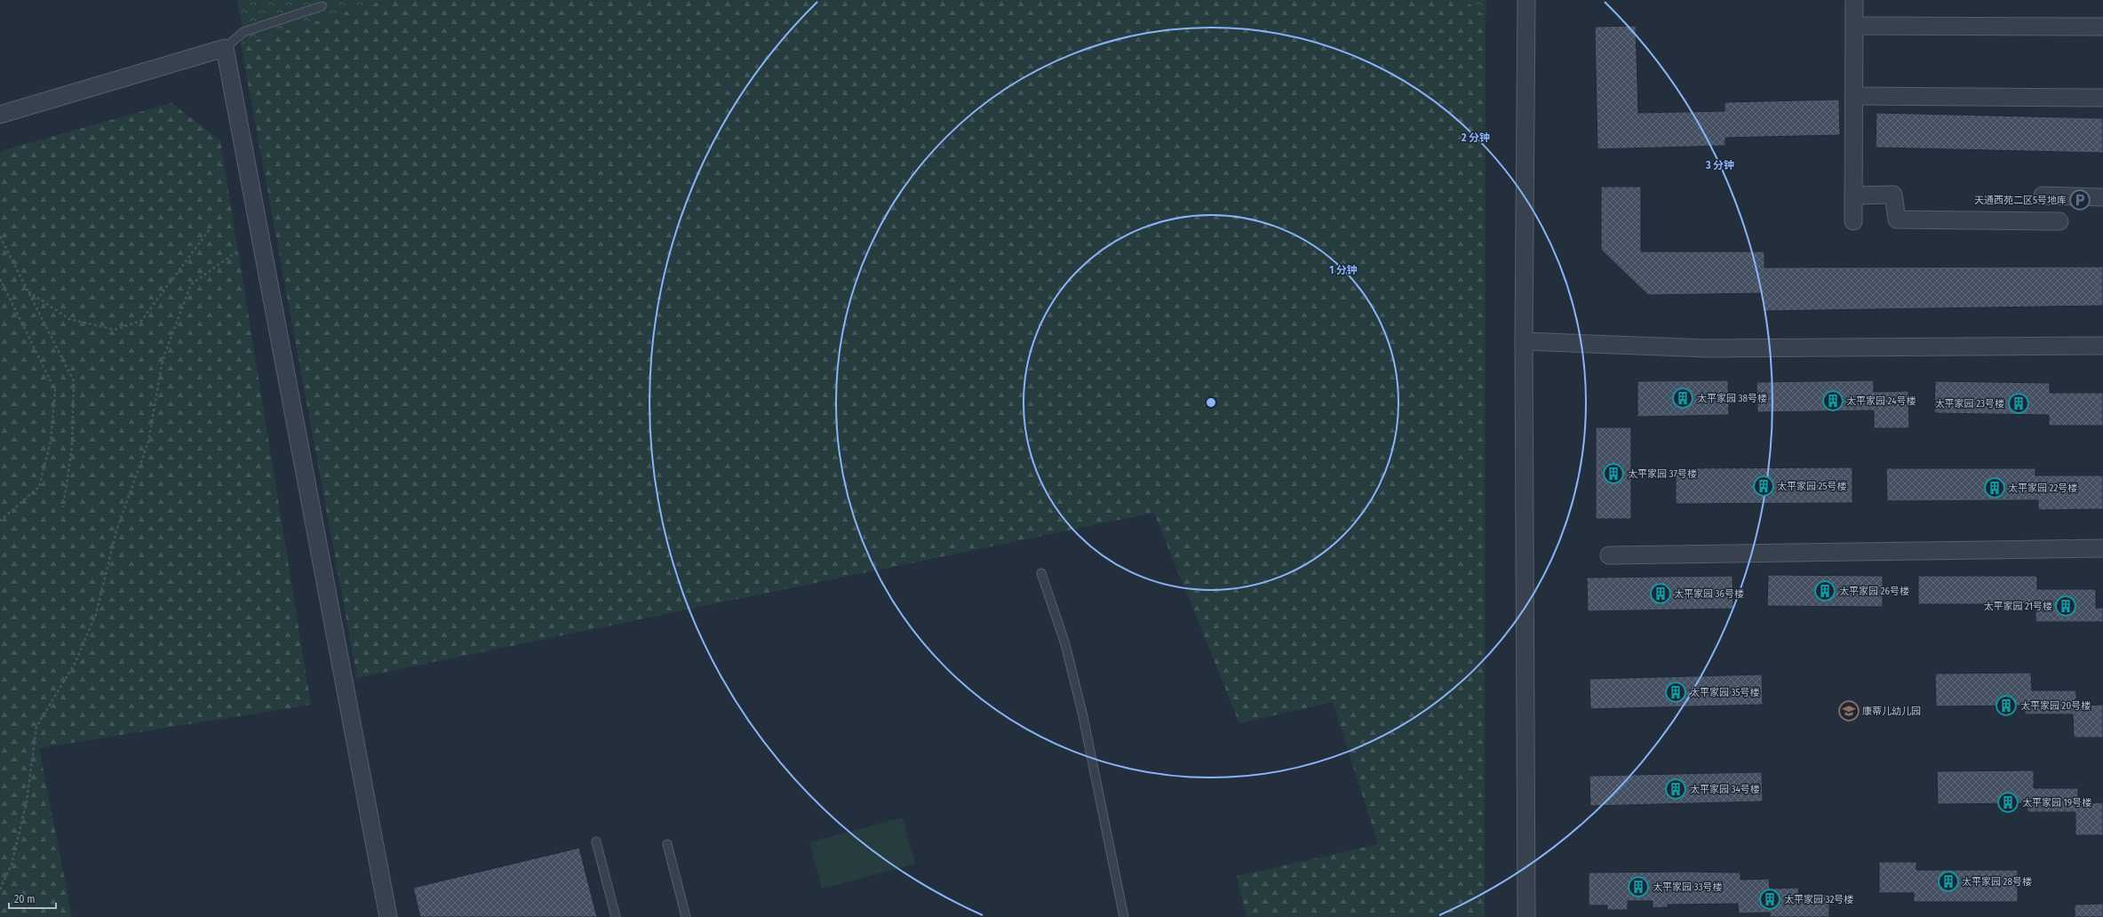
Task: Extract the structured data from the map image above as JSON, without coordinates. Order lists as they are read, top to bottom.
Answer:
{
  "places": {
    "parking": ["天通西苑二区5号地库"],
    "building": [
      "太平家园 38号楼",
      "太平家园 24号楼",
      "太平家园 23号楼",
      "太平家园 37号楼",
      "太平家园 25号楼",
      "太平家园 22号楼",
      "太平家园 26号楼",
      "太平家园 36号楼",
      "太平家园 21号楼",
      "太平家园 35号楼",
      "太平家园 20号楼",
      "太平家园 34号楼",
      "太平家园 19号楼",
      "太平家园 28号楼",
      "太平家园 33号楼",
      "太平家园 32号楼"
    ],
    "school or university": ["康蒂儿幼儿园"]
  },
  "scale_bar": "20 m",
  "rings": ["2 分钟", "3 分钟", "1 分钟"]
}
